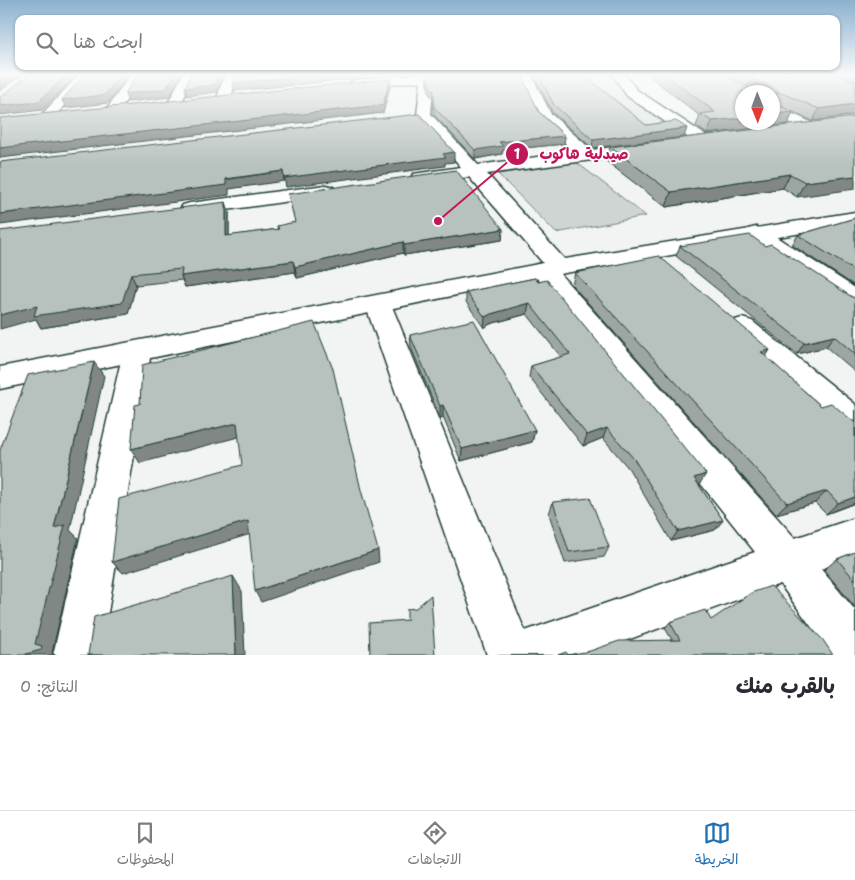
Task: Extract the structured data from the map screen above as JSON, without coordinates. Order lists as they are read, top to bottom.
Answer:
{
  "places": ["صيدلية هاكوب"],
  "north": "bottom",
  "page": {
    "search": "ابحث هنا",
    "heading": ["بالقرب منك", "النتائج: 0"],
    "nav": ["الخريطة", "الاتجاهات", "المحفوظات"]
  }
}
